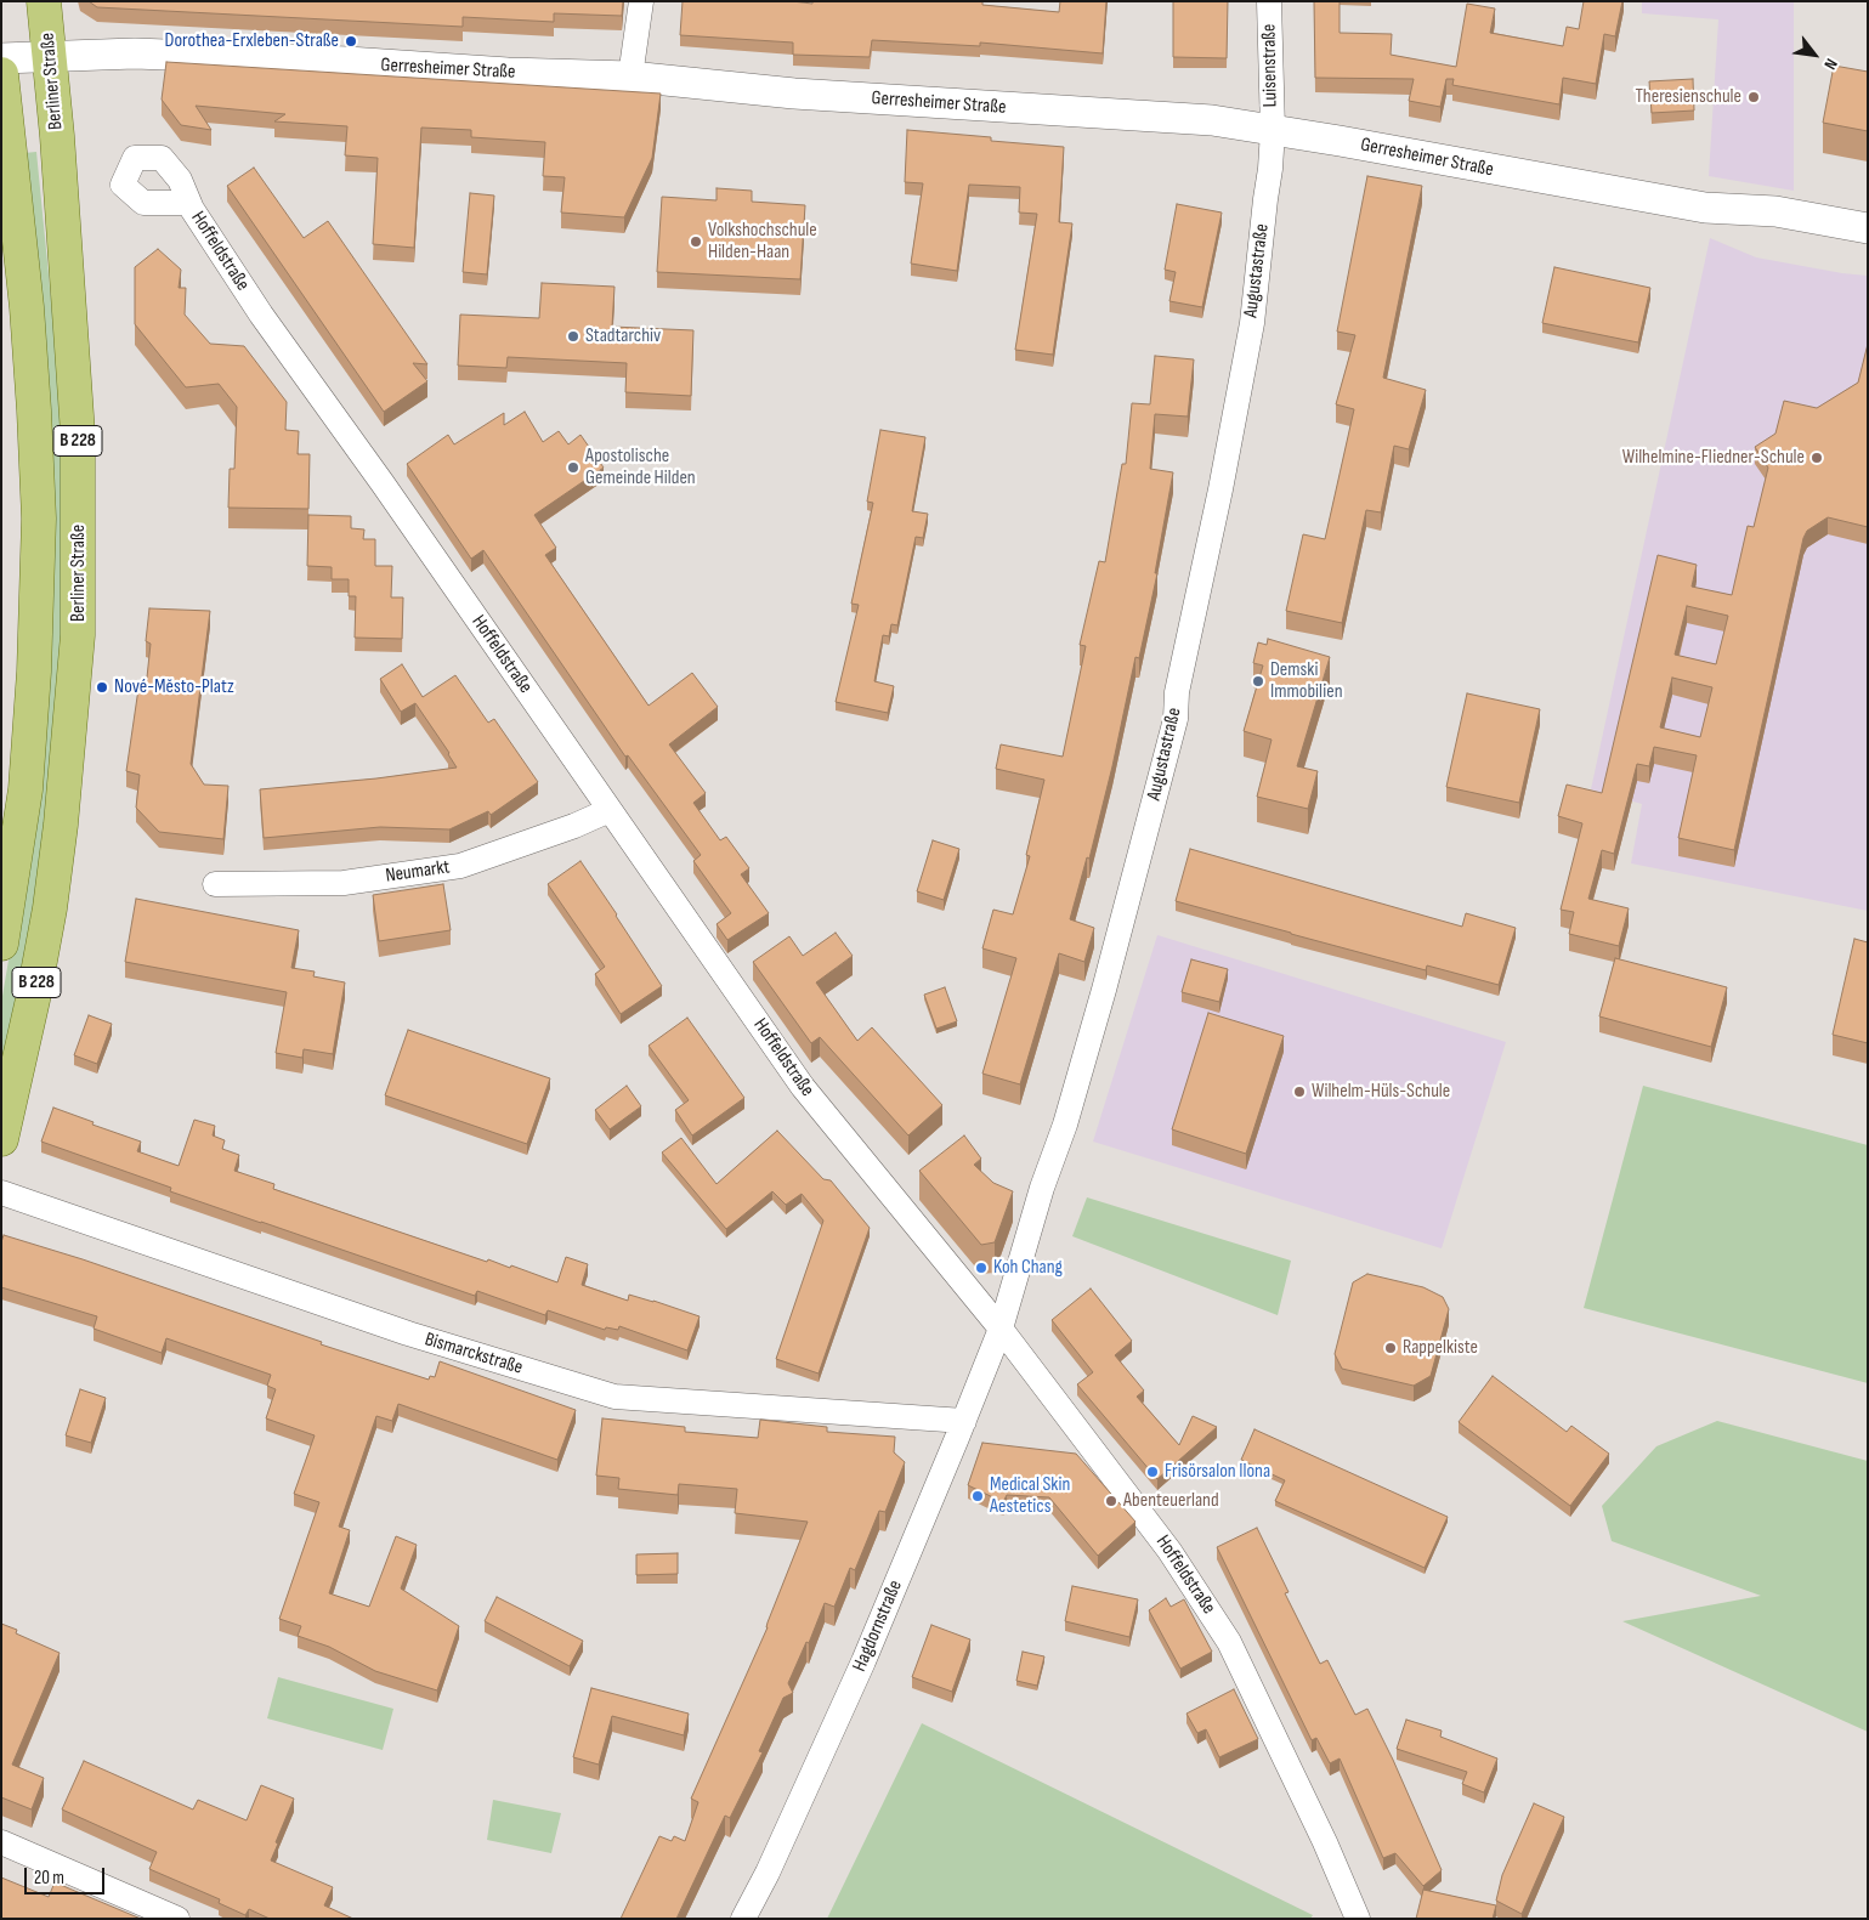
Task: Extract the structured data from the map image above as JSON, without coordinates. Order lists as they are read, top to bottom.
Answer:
{
  "streets": {
    "main road": ["Berliner Straße", "B 228"],
    "street": [
      "Luisenstraße",
      "Gerresheimer Straße",
      "Hoffeldstraße",
      "Augustastraße",
      "Neumarkt",
      "Bismarckstraße",
      "Hagdornstraße"
    ]
  },
  "crossings": [
    ["Luisenstraße", "Gerresheimer Straße"],
    ["Luisenstraße", "Augustastraße"],
    ["Gerresheimer Straße", "Berliner Straße"],
    ["Gerresheimer Straße", "Augustastraße"],
    ["Hoffeldstraße", "Augustastraße"],
    ["Hoffeldstraße", "Neumarkt"],
    ["Hoffeldstraße", "Hagdornstraße"],
    ["Augustastraße", "Hagdornstraße"],
    ["Bismarckstraße", "Hagdornstraße"]
  ],
  "places": [
    "Dorothea-Erxleben-Straße",
    "Theresienschule",
    "Volkshochschule Hilden-Haan",
    "Stadtarchiv",
    "Wilhelmine-Fliedner-Schule",
    "Apostolische Gemeinde Hilden",
    "Demski Immobilien",
    "Nové-Město-Platz",
    "Wilhelm-Hüls-Schule",
    "Koh Chang",
    "Rappelkiste",
    "Frisörsalon Ilona",
    "Medical Skin Aestetics",
    "Abenteuerland"
  ],
  "scale_bar": "20 m",
  "north": "bottom right"
}
